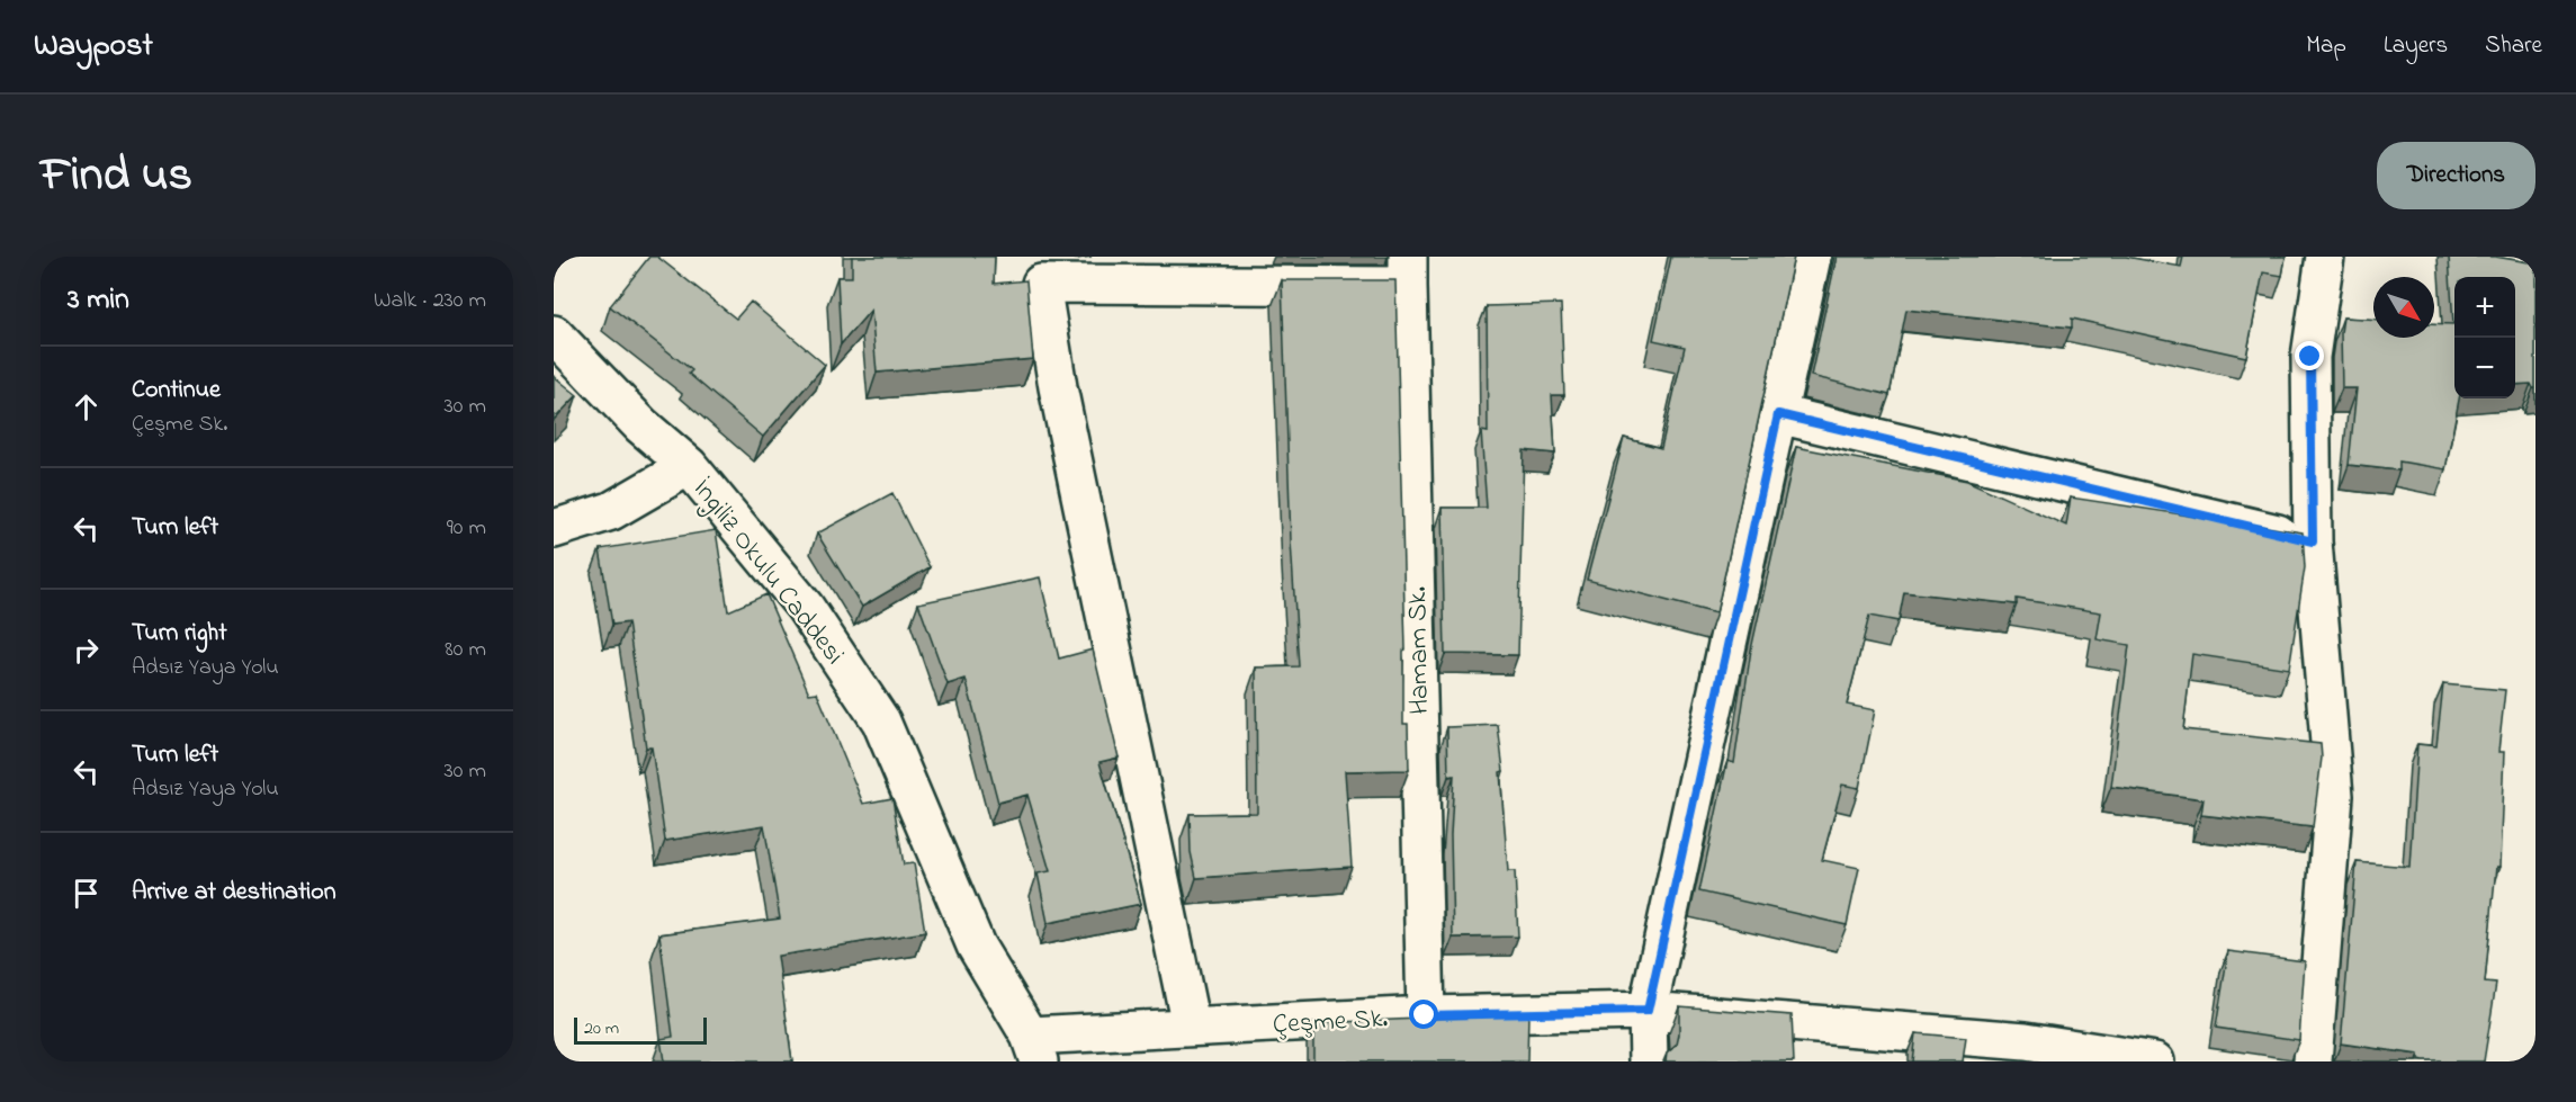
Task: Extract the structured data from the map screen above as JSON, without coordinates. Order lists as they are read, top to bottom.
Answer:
{
  "streets": {
    "street": ["İngiliz Okulu Caddesi", "Hamam Sk.", "Çeşme Sk."]
  },
  "crossings": [
    ["İngiliz Okulu Caddesi", "Çeşme Sk."],
    ["Hamam Sk.", "Çeşme Sk."]
  ],
  "scale_bar": "20 m",
  "north": "bottom right",
  "page": {
    "header": "Waypost",
    "nav": ["Map", "Layers", "Share"],
    "title": "Find us",
    "buttons": "Directions",
    "heading": ["3 min", "Walk · 230 m"],
    "map_buttons": ["+", "−"],
    "list": [
      ["Continue", "Çeşme Sk.", "30 m"],
      ["Turn left", "90 m"],
      ["Turn right", "Adsız Yaya Yolu", "80 m"],
      ["Turn left", "Adsız Yaya Yolu", "30 m"],
      "Arrive at destination"
    ],
    "scale": "20 m"
  }
}
